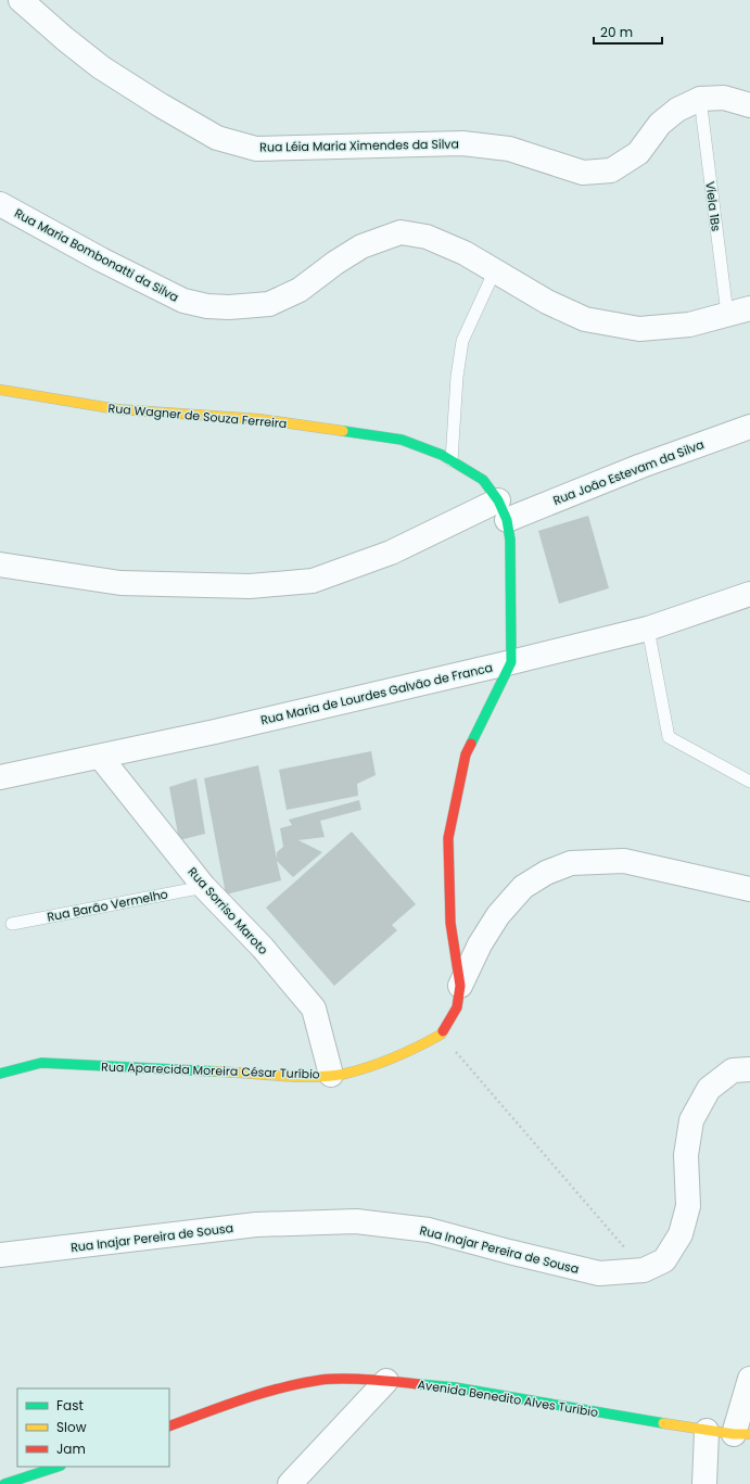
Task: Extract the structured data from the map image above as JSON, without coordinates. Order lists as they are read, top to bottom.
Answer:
{
  "streets": {
    "street": [
      "Rua Léia Maria Ximendes da Silva",
      "Rua Maria Bombonatti da Silva",
      "Rua Wagner de Souza Ferreira",
      "Rua João Estevam da Silva",
      "Rua Maria de Lourdes Galvão de Franca",
      "Rua Sorriso Maroto",
      "Rua Aparecida Moreira César Turíbio",
      "Rua Inajar Pereira de Sousa",
      "Avenida Benedito Alves Turíbio"
    ],
    "lane": ["Viela 1Bs", "Rua Barão Vermelho"]
  },
  "crossings": [
    ["Rua Léia Maria Ximendes da Silva", "Viela 1Bs"],
    ["Viela 1Bs", "Rua Maria Bombonatti da Silva"],
    ["Rua Wagner de Souza Ferreira", "Rua João Estevam da Silva"],
    ["Rua Wagner de Souza Ferreira", "Rua Maria de Lourdes Galvão de Franca"],
    ["Rua Wagner de Souza Ferreira", "Rua Aparecida Moreira César Turíbio"],
    ["Rua Maria de Lourdes Galvão de Franca", "Rua Sorriso Maroto"],
    ["Rua Maria de Lourdes Galvão de Franca", "Rua Aparecida Moreira César Turíbio"],
    ["Rua Barão Vermelho", "Rua Sorriso Maroto"],
    ["Rua Sorriso Maroto", "Rua Aparecida Moreira César Turíbio"]
  ],
  "legend": ["Fast", "Slow", "Jam"],
  "scale_bar": "20 m"
}
